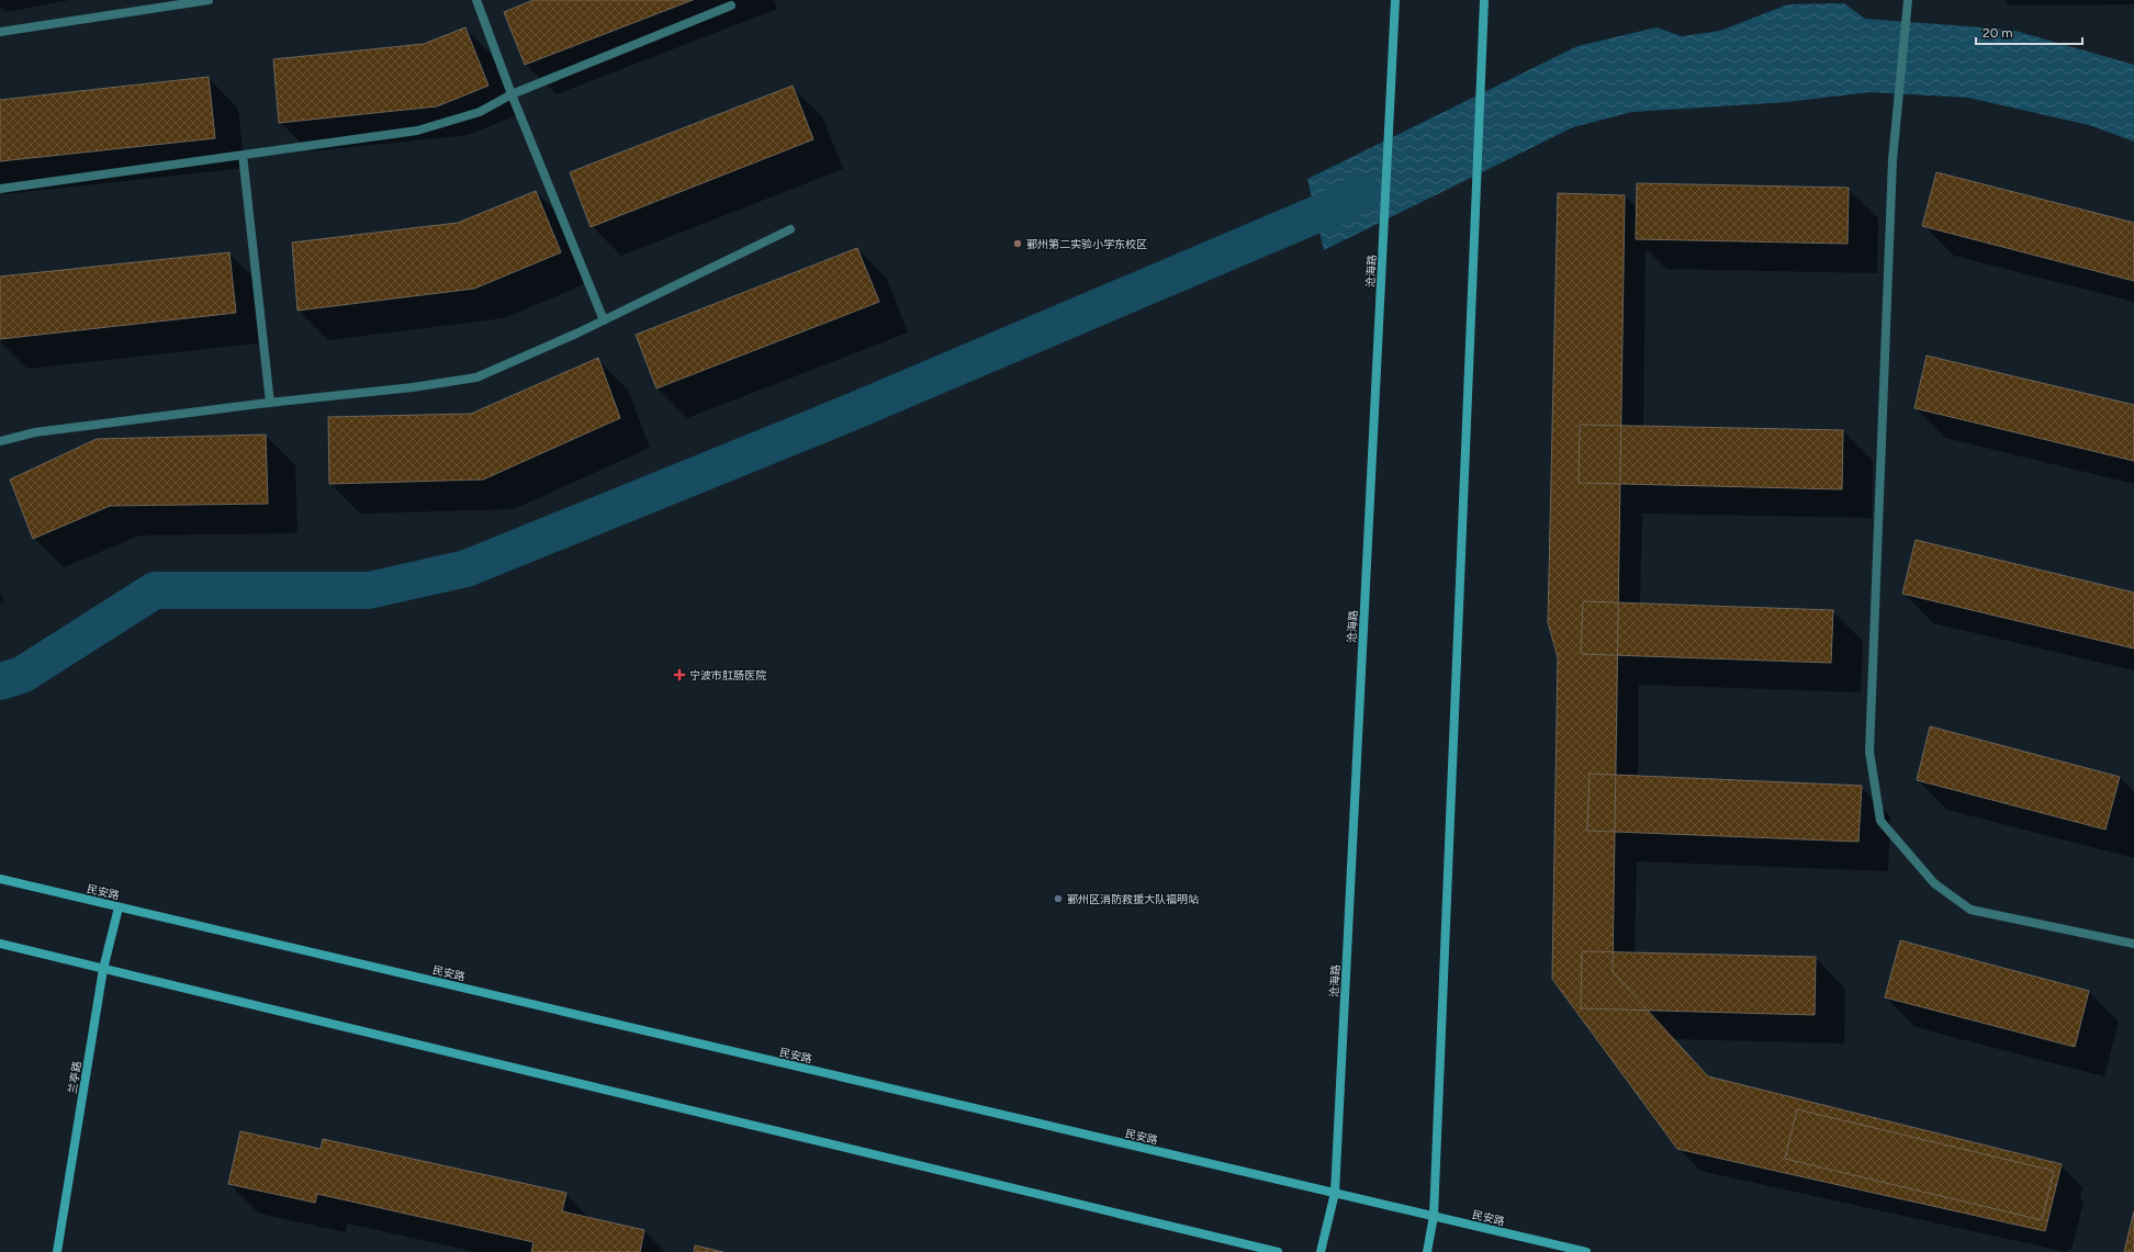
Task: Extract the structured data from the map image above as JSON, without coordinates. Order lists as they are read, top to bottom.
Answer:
{
  "streets": {
    "main road": ["沧海路", "民安路", "兰亭路"]
  },
  "crossings": [
    ["沧海路", "民安路"],
    ["民安路", "兰亭路"]
  ],
  "places": {
    "other": ["鄞州第二实验小学东校区", "鄞州区消防救援大队福明站"],
    "health": ["宁波市肛肠医院"]
  },
  "scale_bar": "20 m"
}
